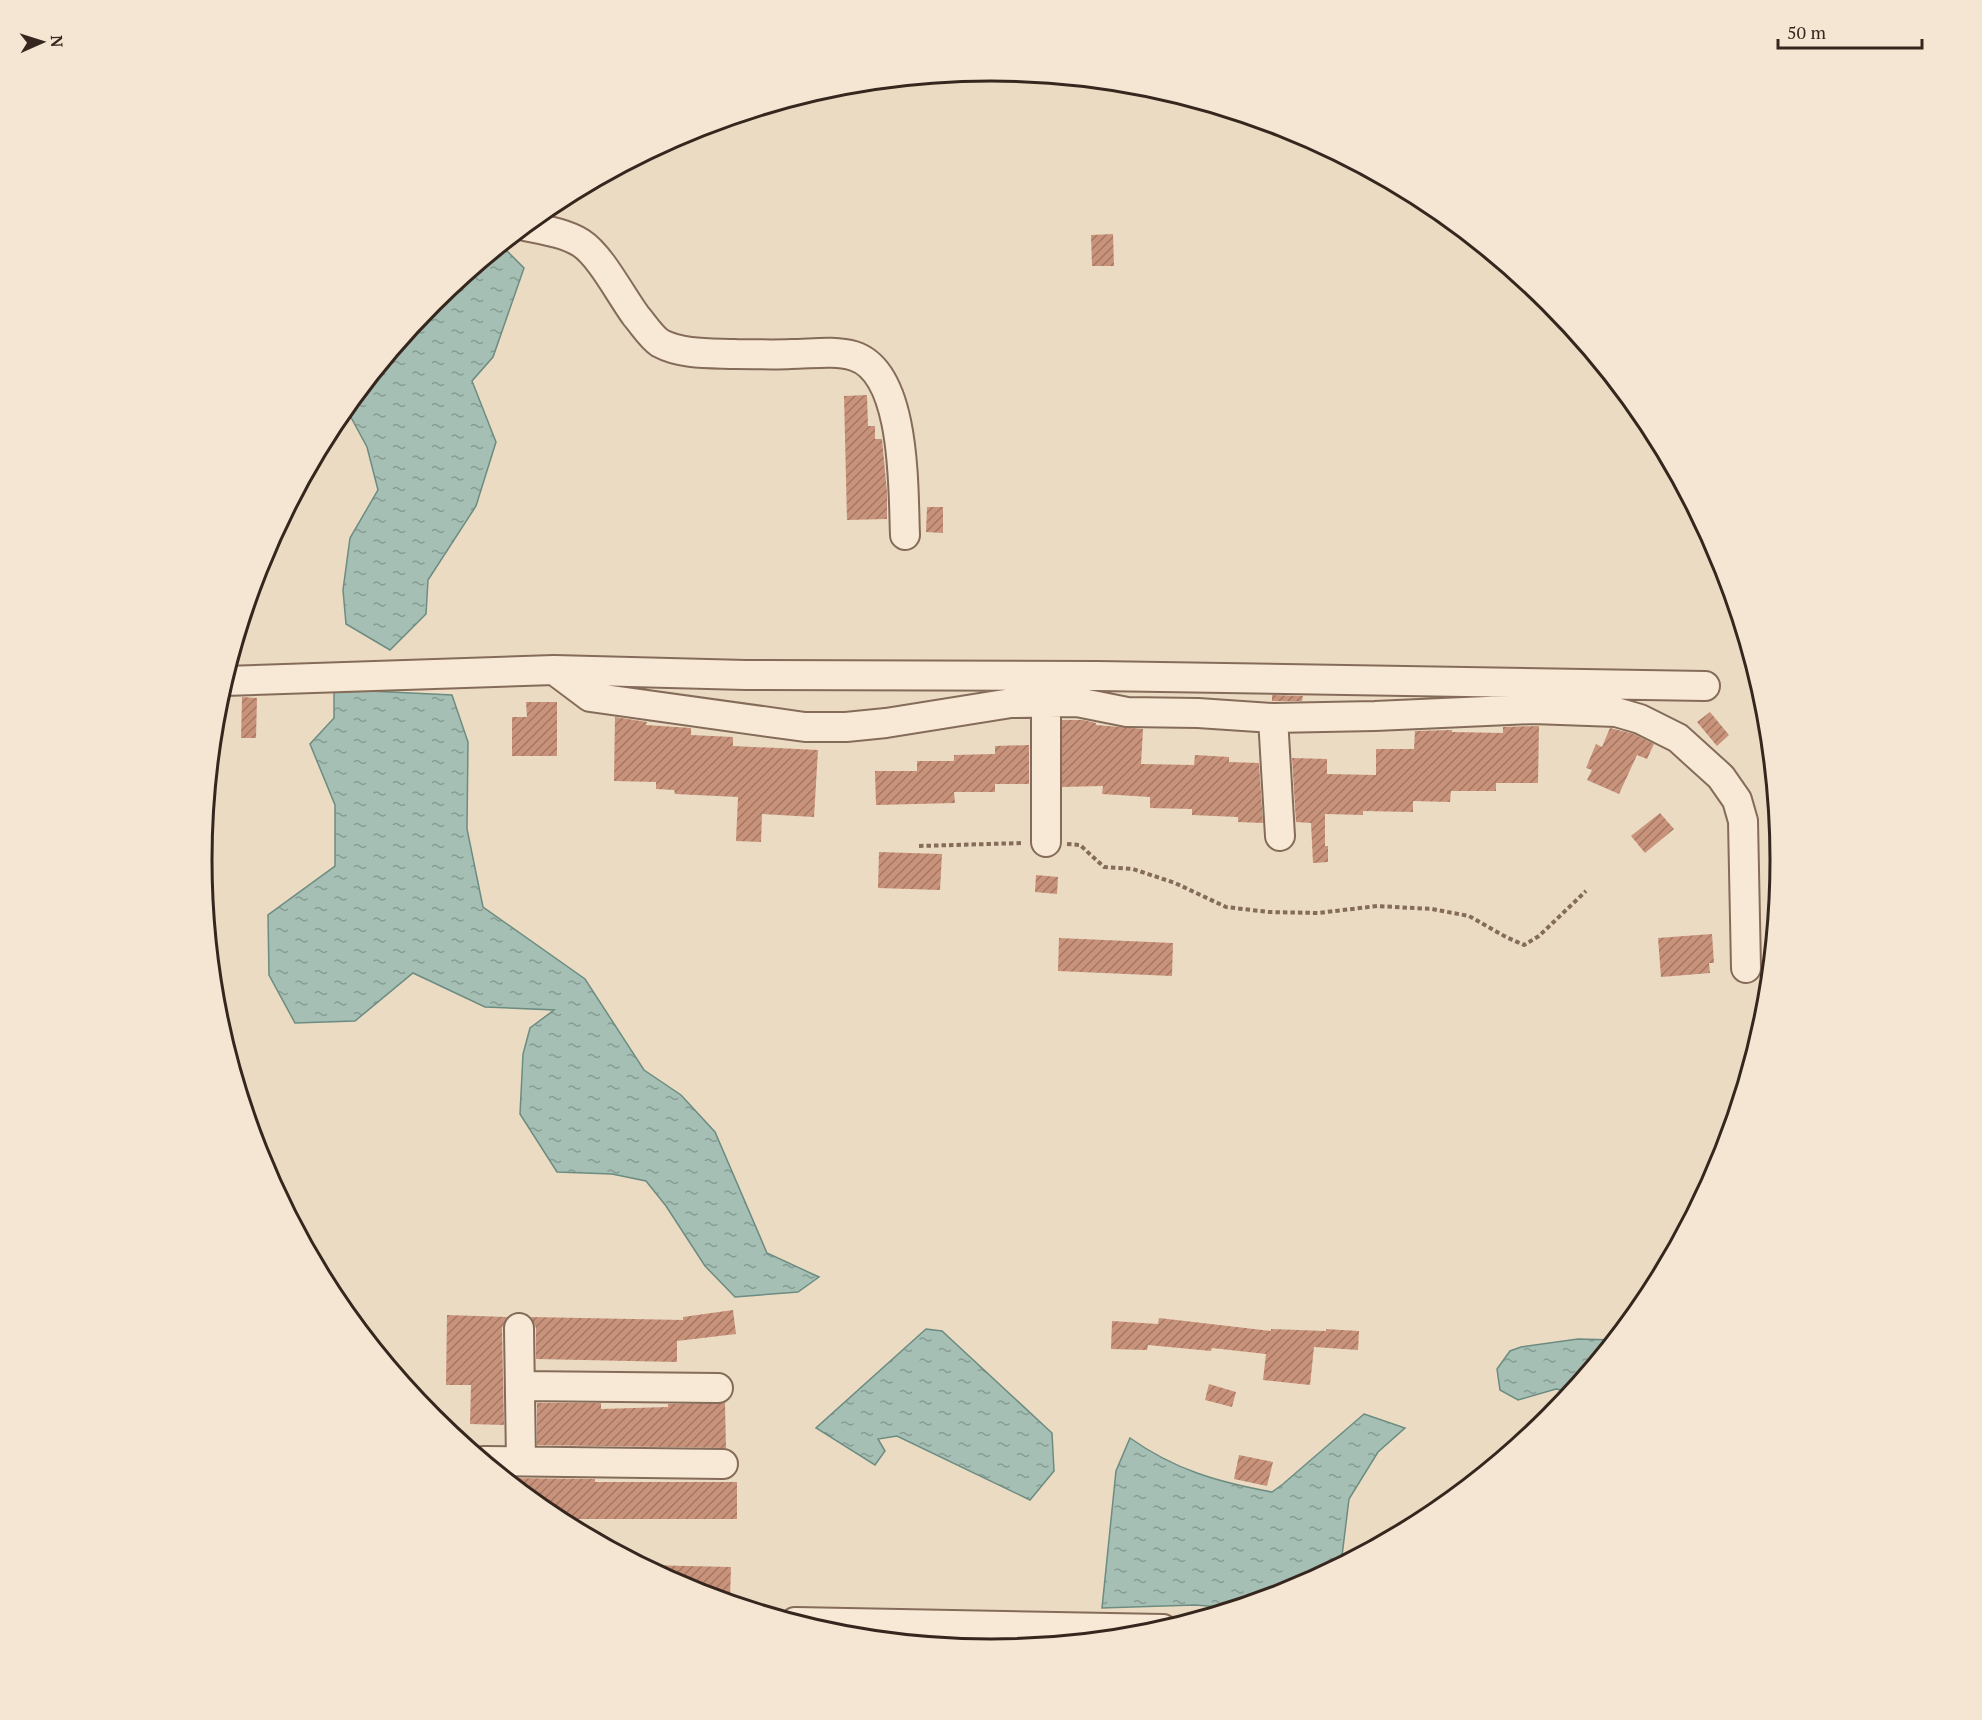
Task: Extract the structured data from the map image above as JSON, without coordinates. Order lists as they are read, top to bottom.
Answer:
{
  "scale_bar": "50 m",
  "north": "right"
}
